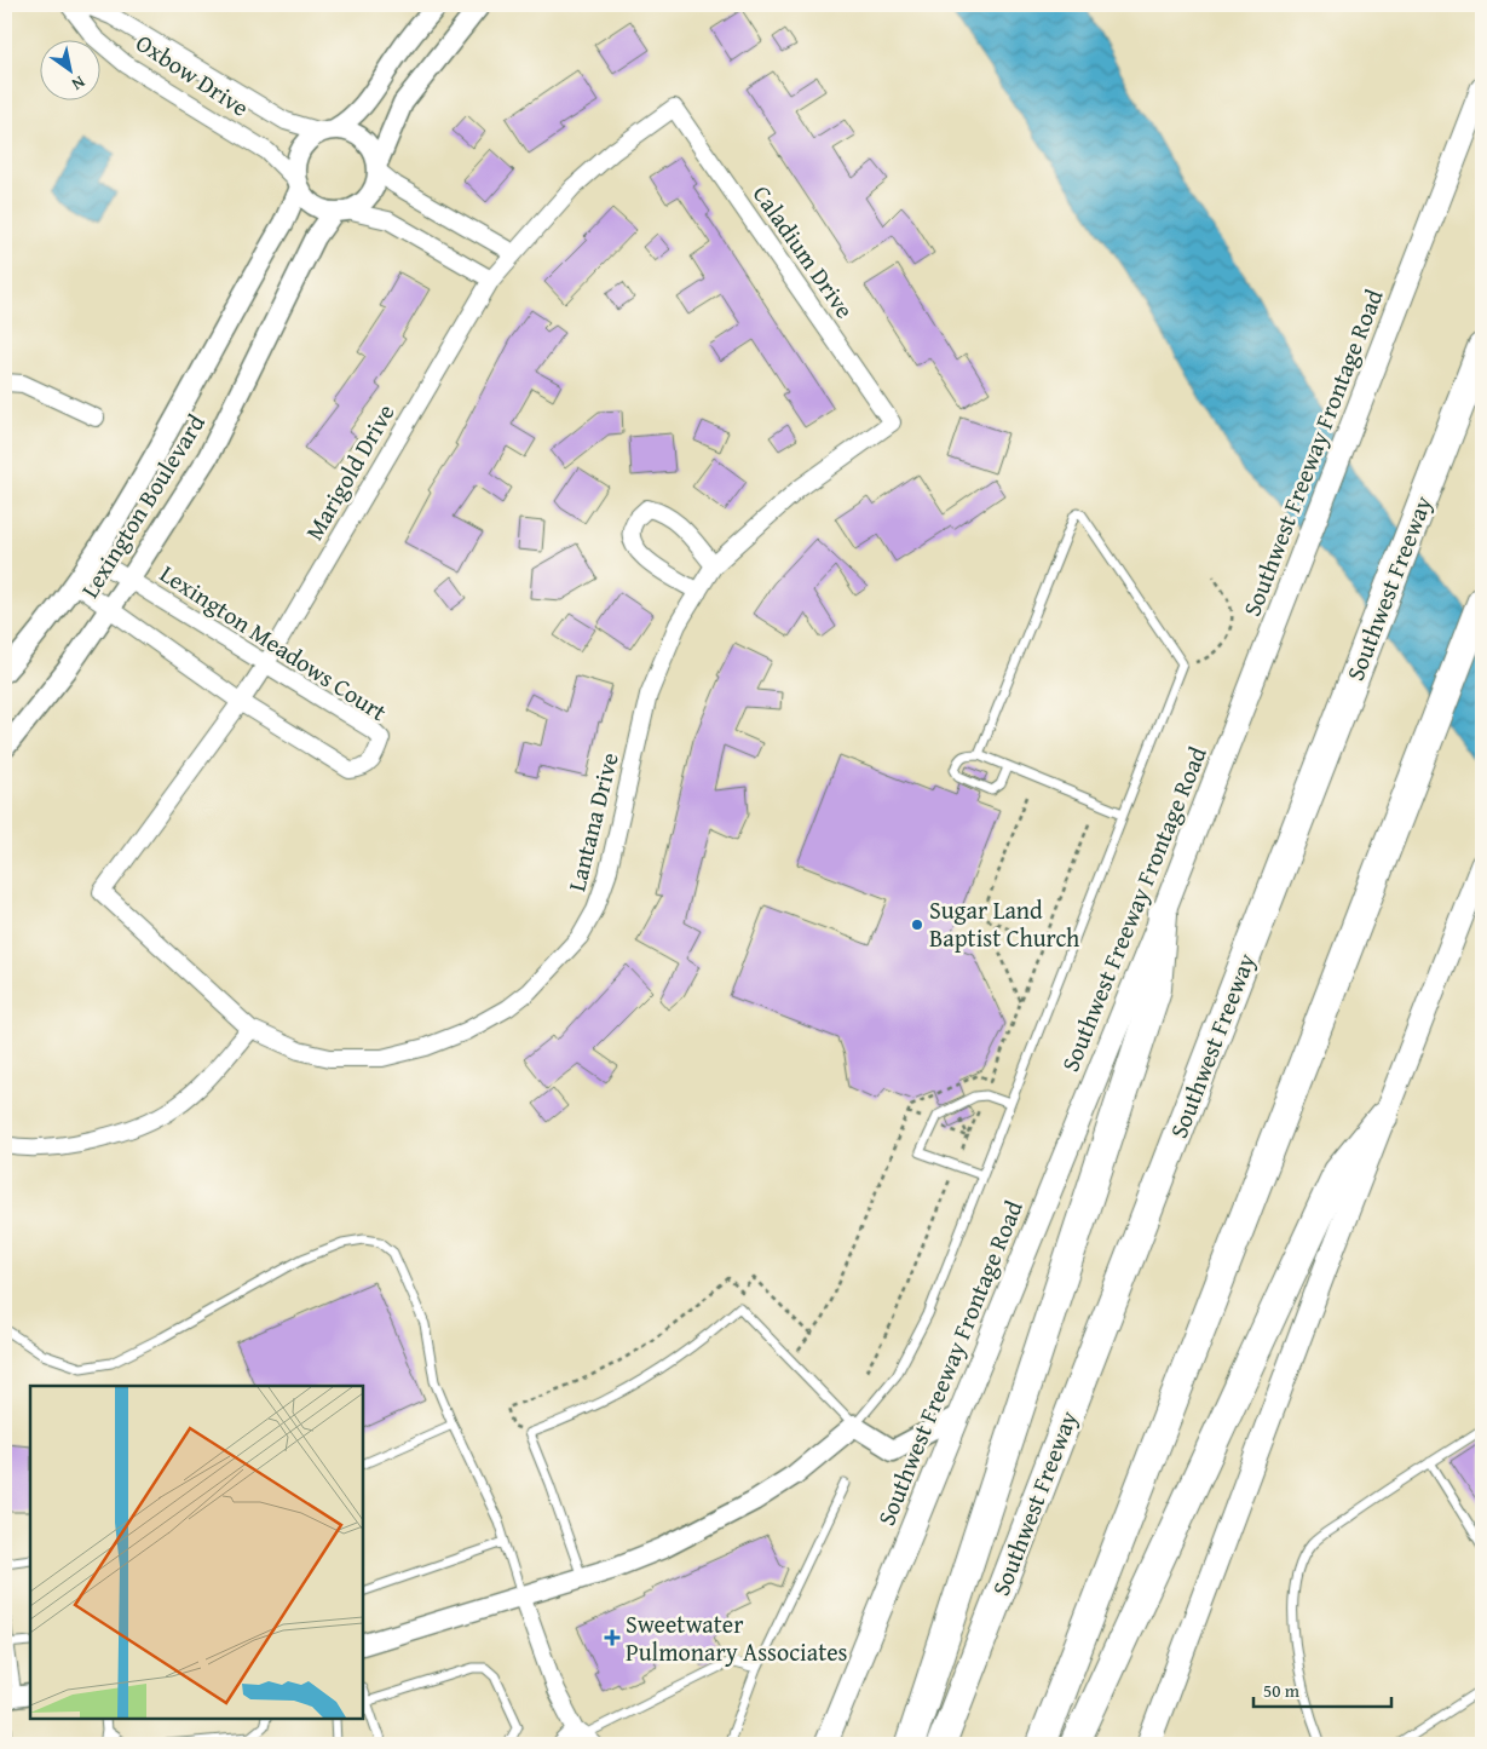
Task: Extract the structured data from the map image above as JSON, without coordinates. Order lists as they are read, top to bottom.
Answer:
{
  "streets": {
    "highway": ["Southwest Freeway"],
    "main road": ["Southwest Freeway Frontage Road"],
    "street": [
      "Oxbow Drive",
      "Caladium Drive",
      "Marigold Drive",
      "Lexington Boulevard",
      "Lexington Meadows Court",
      "Lantana Drive"
    ]
  },
  "crossings": [
    ["Oxbow Drive", "Lexington Boulevard"],
    ["Caladium Drive", "Marigold Drive"],
    ["Caladium Drive", "Lantana Drive"],
    ["Marigold Drive", "Lexington Meadows Court"],
    ["Marigold Drive", "Lantana Drive"],
    ["Lexington Boulevard", "Lexington Meadows Court"]
  ],
  "places": {
    "other": ["Sugar Land Baptist Church"],
    "health": ["Sweetwater Pulmonary Associates"]
  },
  "scale_bar": "50 m",
  "north": "bottom right"
}
